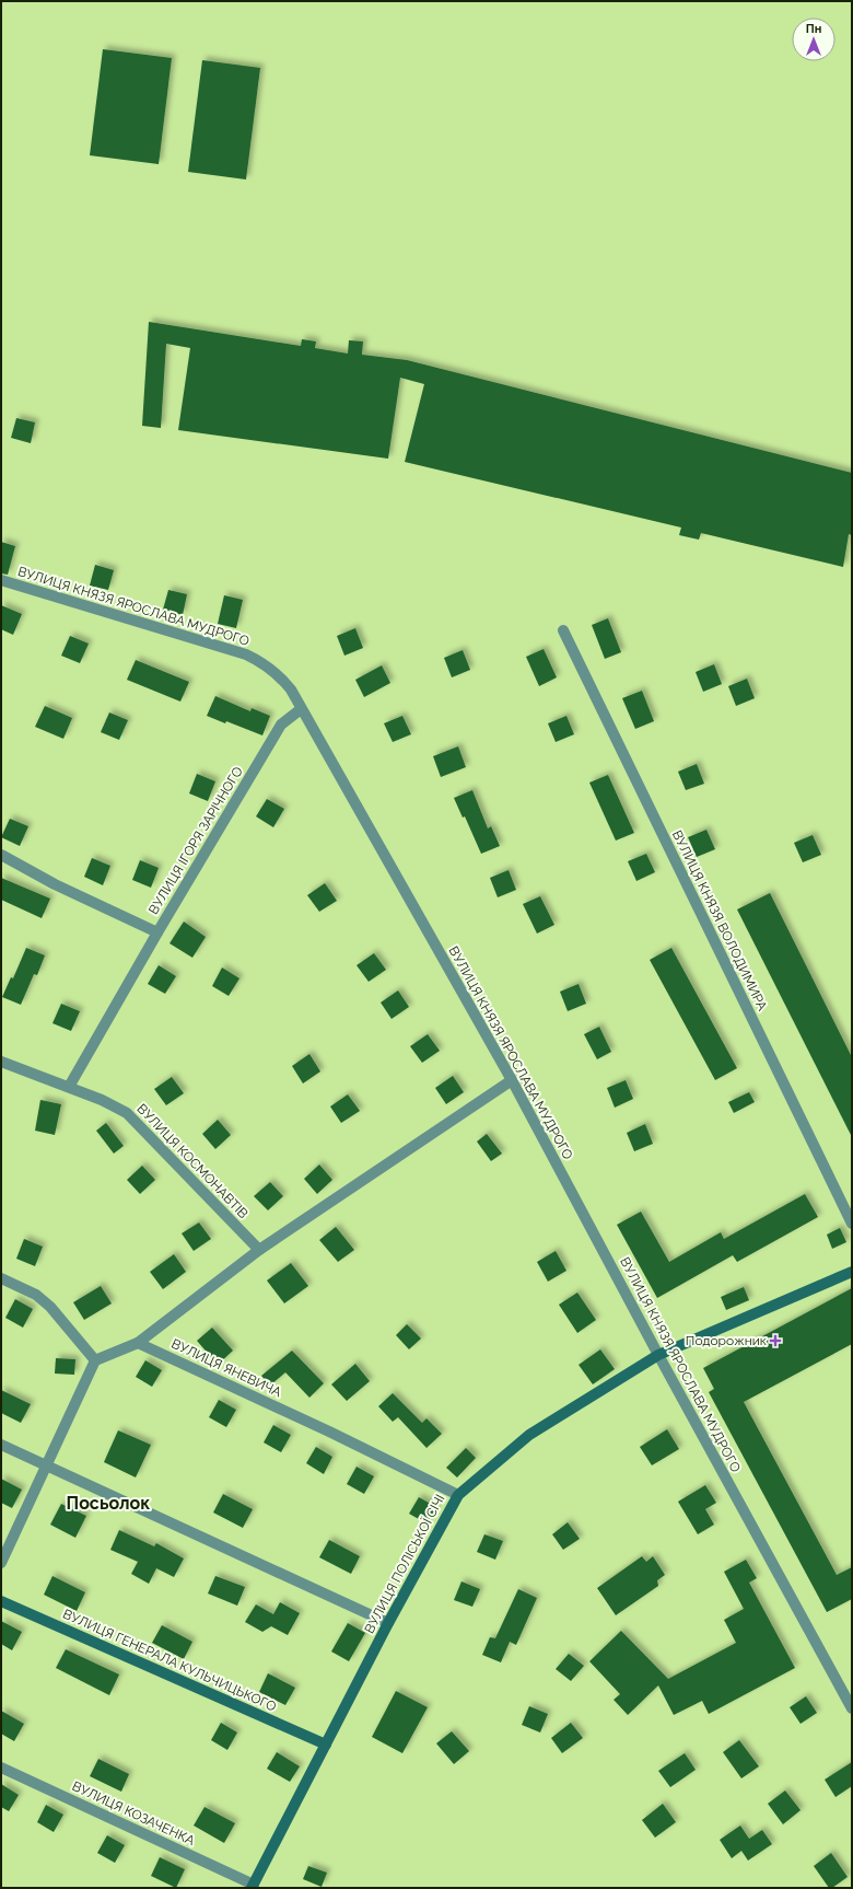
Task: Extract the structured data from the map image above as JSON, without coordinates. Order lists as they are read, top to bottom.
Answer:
{
  "streets": {
    "street": [
      "ВУЛИЦЯ КНЯЗЯ ЯРОСЛАВА МУДРОГО",
      "ВУЛИЦЯ ІГОРЯ ЗАРІЧНОГО",
      "ВУЛИЦЯ КНЯЗЯ ВОЛОДИМИРА",
      "ВУЛИЦЯ КОСМОНАВТІВ",
      "ВУЛИЦЯ ЯНЕВИЧА",
      "ВУЛИЦЯ ПОЛІСЬКОЇ СІЧІ",
      "ВУЛИЦЯ ГЕНЕРАЛА КУЛЬЧИЦЬКОГО",
      "ВУЛИЦЯ КОЗАЧЕНКА"
    ]
  },
  "crossings": [
    ["ВУЛИЦЯ КНЯЗЯ ЯРОСЛАВА МУДРОГО", "ВУЛИЦЯ ІГОРЯ ЗАРІЧНОГО"],
    ["ВУЛИЦЯ КНЯЗЯ ЯРОСЛАВА МУДРОГО", "ВУЛИЦЯ ПОЛІСЬКОЇ СІЧІ"],
    ["ВУЛИЦЯ ЯНЕВИЧА", "ВУЛИЦЯ ПОЛІСЬКОЇ СІЧІ"],
    ["ВУЛИЦЯ ПОЛІСЬКОЇ СІЧІ", "ВУЛИЦЯ ГЕНЕРАЛА КУЛЬЧИЦЬКОГО"],
    ["ВУЛИЦЯ ПОЛІСЬКОЇ СІЧІ", "ВУЛИЦЯ КОЗАЧЕНКА"]
  ],
  "districts": ["Посьолок"],
  "places": {
    "health": ["Подорожник"]
  },
  "north": "top"
}
